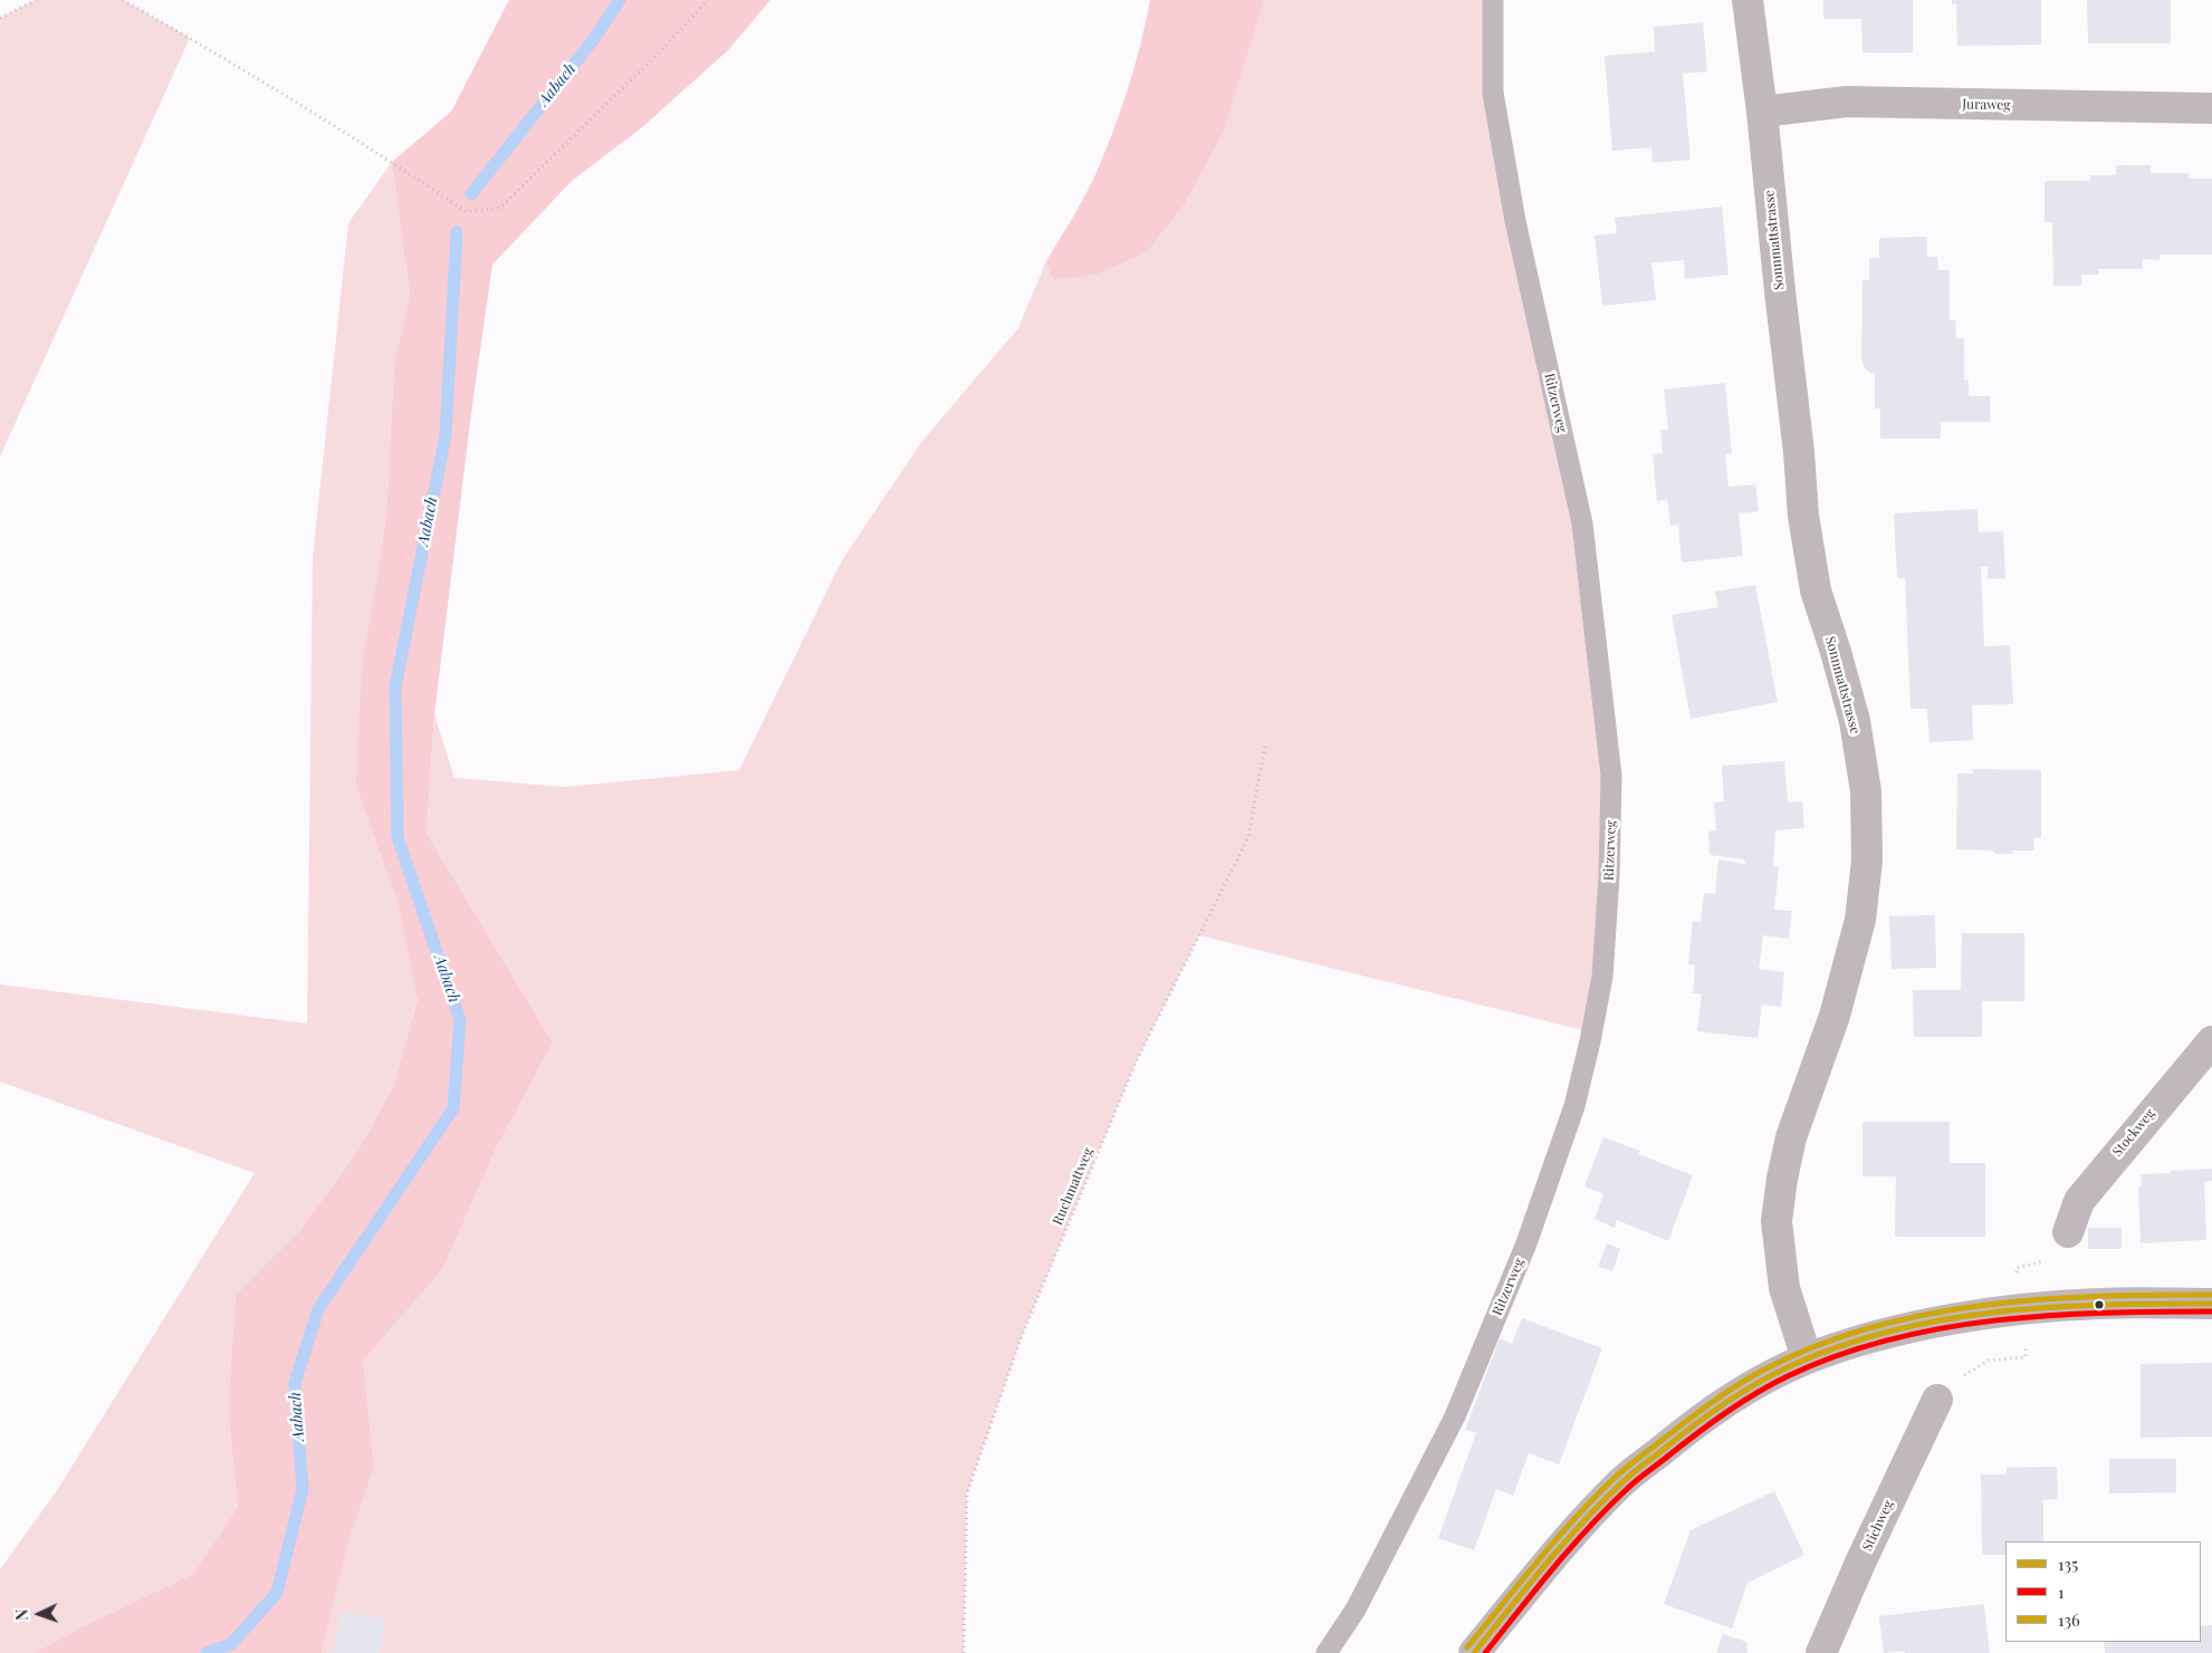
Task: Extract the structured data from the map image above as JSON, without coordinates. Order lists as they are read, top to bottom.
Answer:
{
  "streets": {
    "street": [
      "Juraweg",
      "Sonnmattstrasse",
      "Stockweg",
      "Stichweg"
    ],
    "lane": ["Ritzerweg"],
    "path": ["Ruchmattweg"]
  },
  "crossings": [
    ["Juraweg", "Sonnmattstrasse"]
  ],
  "water": ["Aabach"],
  "lines": ["transit line 136", "transit line 135", "transit line 1"],
  "legend": ["135", "1", "136"],
  "north": "left"
}
